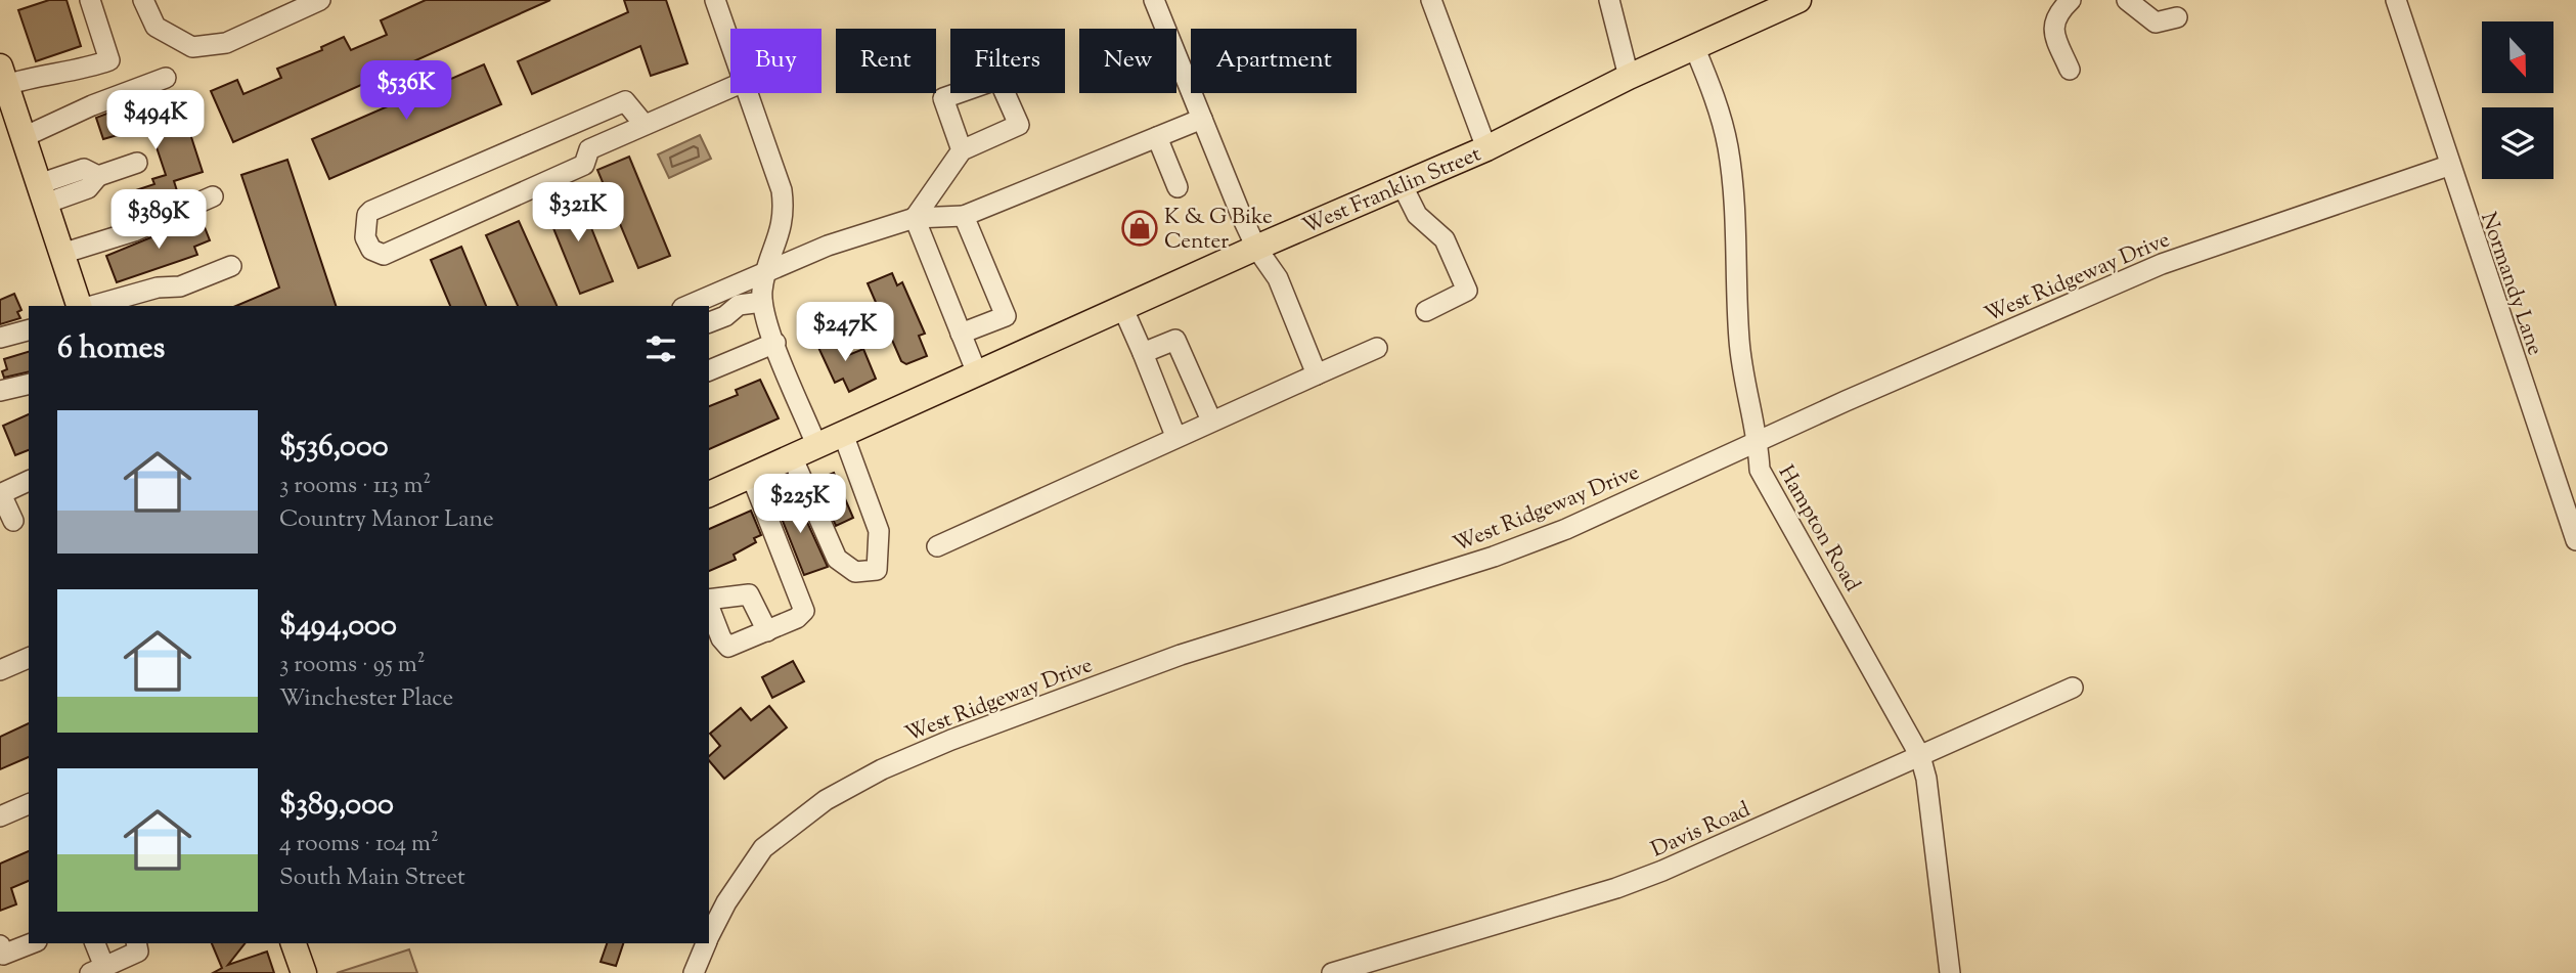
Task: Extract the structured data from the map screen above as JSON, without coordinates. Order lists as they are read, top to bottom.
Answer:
{
  "streets": {
    "main road": ["West Franklin Street"],
    "street": [
      "West Ridgeway Drive",
      "Normandy Lane",
      "Hampton Road",
      "Davis Road"
    ]
  },
  "crossings": [
    ["West Franklin Street", "Hampton Road"],
    ["West Ridgeway Drive", "Normandy Lane"],
    ["West Ridgeway Drive", "Hampton Road"],
    ["Hampton Road", "Davis Road"]
  ],
  "places": {
    "shop": ["K & G Bike Center"]
  },
  "north": "bottom",
  "page": {
    "chip": [
      "Buy",
      "Rent",
      "Filters",
      "New",
      "Apartment"
    ],
    "price": [
      "$536K",
      "$494K",
      "$321K",
      "$389K",
      "$247K",
      "$225K"
    ],
    "heading": "6 homes",
    "list": [
      {
        "name": "$536,000",
        "note": "3 rooms · 113 m² · Country Manor Lane"
      },
      {
        "name": "$494,000",
        "note": "3 rooms · 95 m² · Winchester Place"
      },
      {
        "name": "$389,000",
        "note": "4 rooms · 104 m² · South Main Street"
      }
    ]
  }
}
